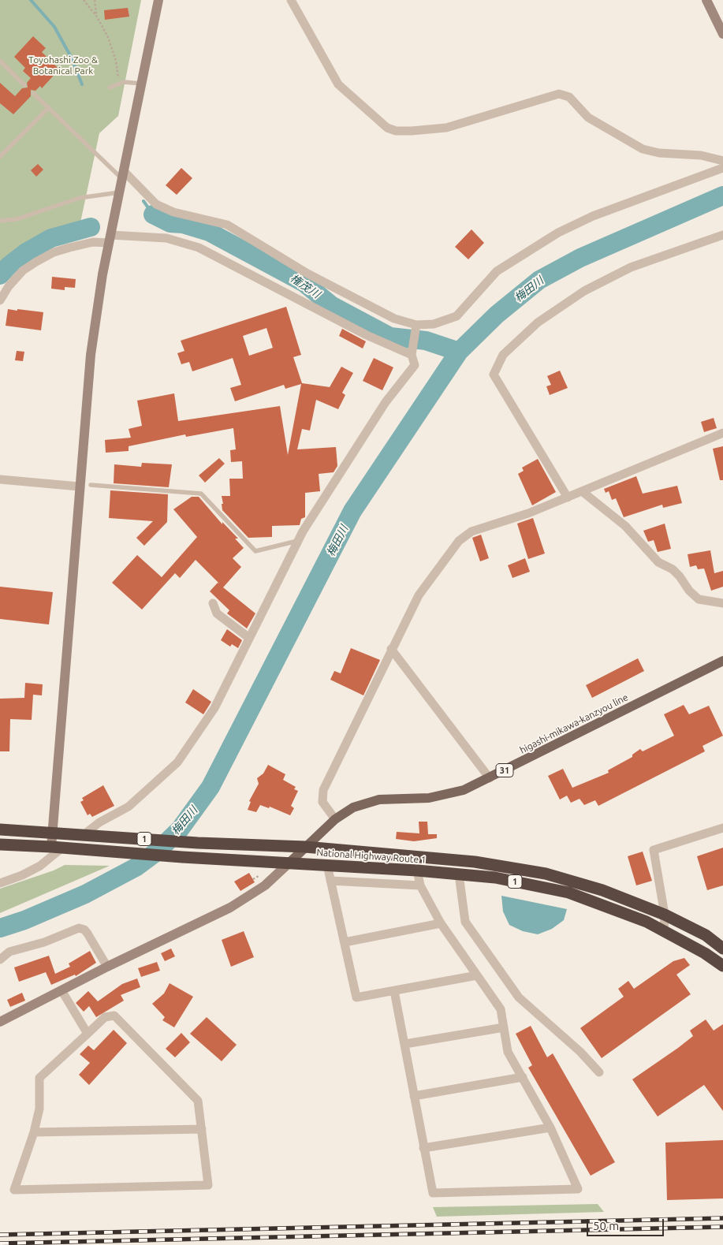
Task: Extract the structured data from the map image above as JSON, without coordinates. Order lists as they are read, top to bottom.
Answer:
{
  "streets": {
    "highway": ["1", "National Highway Route 1"],
    "main road": ["higashi-mikawa-kanzyou line", "31"]
  },
  "crossings": [
    ["higashi-mikawa-kanzyou line", "National Highway Route 1"]
  ],
  "water": ["権茂川", "梅田川"],
  "parks": ["Toyohashi Zoo & Botanical Park"],
  "scale_bar": "50 m"
}
